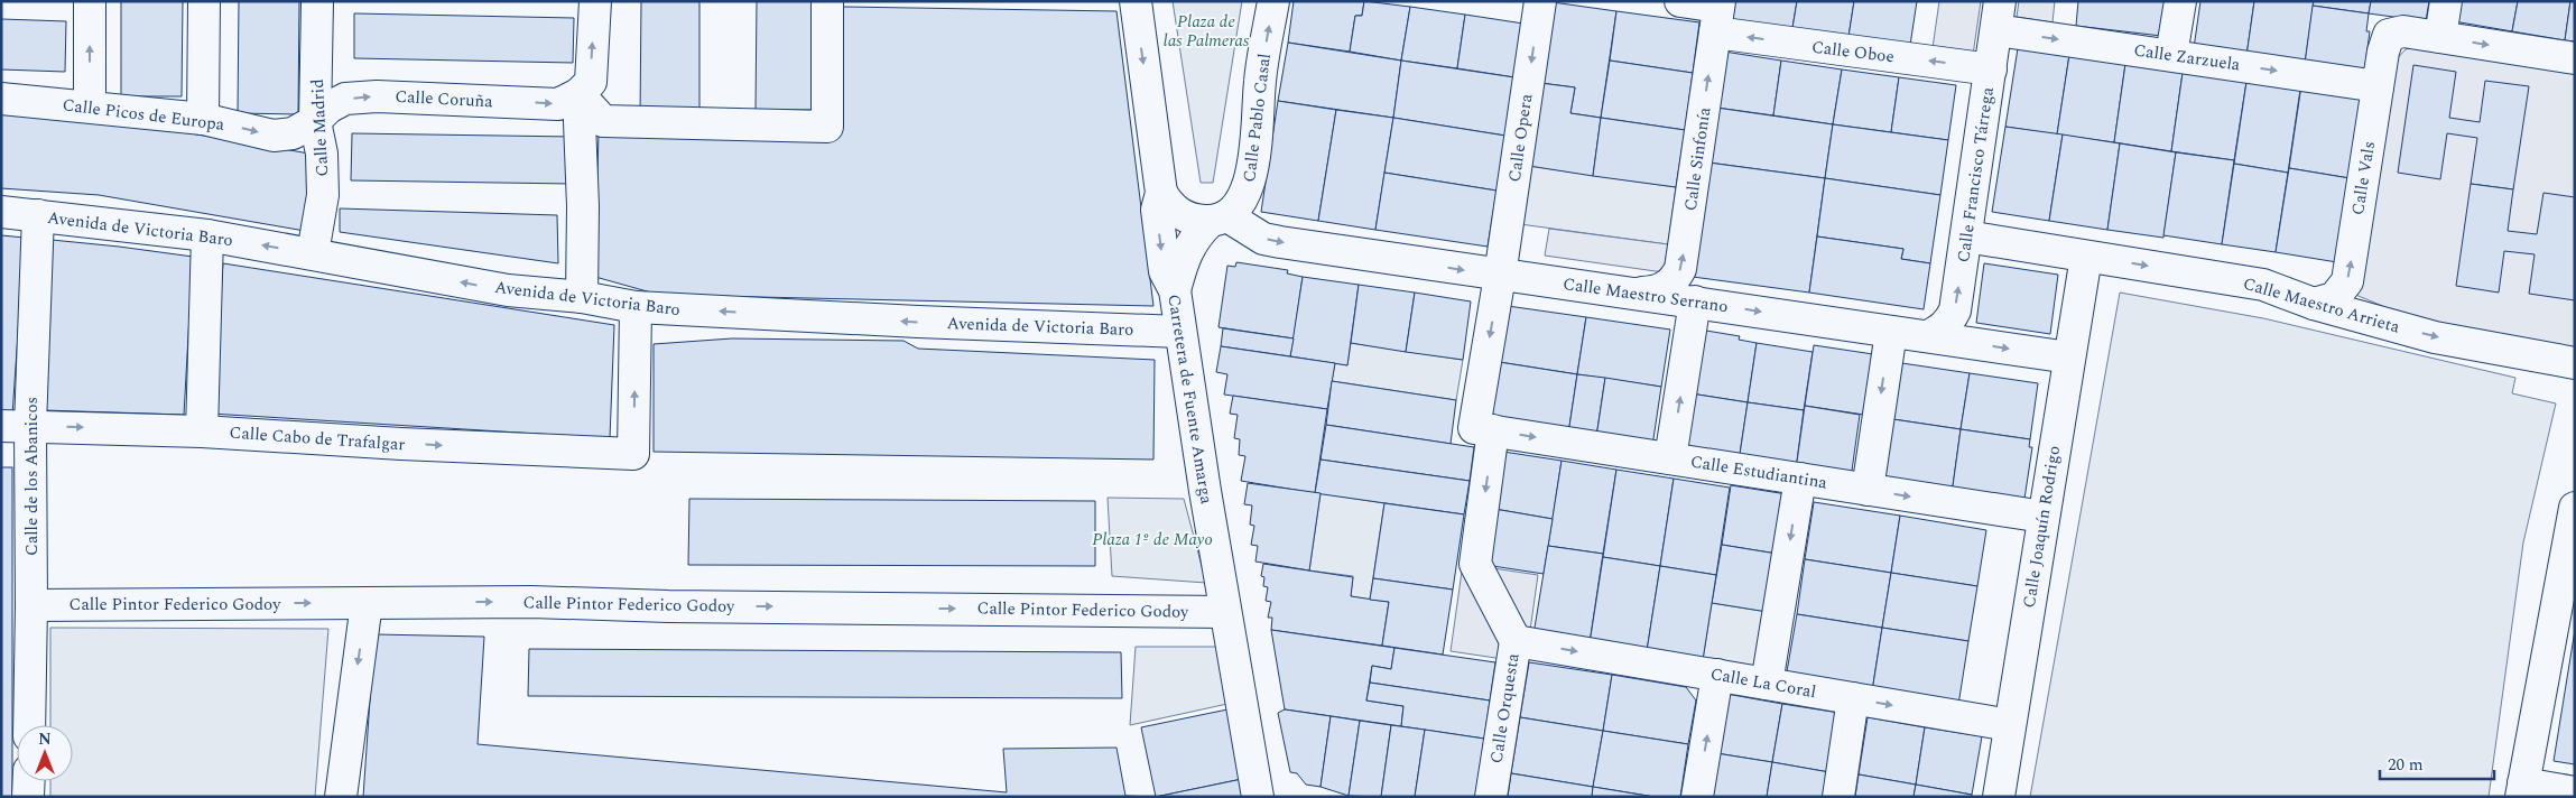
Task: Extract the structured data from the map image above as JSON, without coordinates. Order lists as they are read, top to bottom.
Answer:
{
  "streets": {
    "street": [
      "Calle Oboe",
      "Calle Zarzuela",
      "Calle Coruña",
      "Calle Picos de Europa",
      "Calle Pablo Casal",
      "Calle Madrid",
      "Calle Opera",
      "Calle Sinfonía",
      "Calle Francisco Tárrega",
      "Calle Vals",
      "Avenida de Victoria Baro",
      "Calle Maestro Serrano",
      "Calle Maestro Arrieta",
      "Carretera de Fuente Amarga",
      "Calle Cabo de Trafalgar",
      "Calle Estudiantina",
      "Calle de los Abanicos",
      "Calle Joaquín Rodrigo",
      "Calle Pintor Federico Godoy",
      "Calle La Coral",
      "Calle Orquesta"
    ]
  },
  "crossings": [
    ["Calle Oboe", "Calle Sinfonía"],
    ["Calle Oboe", "Calle Francisco Tárrega"],
    ["Calle Zarzuela", "Calle Francisco Tárrega"],
    ["Calle Zarzuela", "Calle Vals"],
    ["Calle Coruña", "Calle Picos de Europa"],
    ["Calle Coruña", "Calle Madrid"],
    ["Calle Picos de Europa", "Calle Madrid"],
    ["Calle Pablo Casal", "Calle Maestro Serrano"],
    ["Calle Pablo Casal", "Carretera de Fuente Amarga"],
    ["Calle Madrid", "Avenida de Victoria Baro"],
    ["Calle Opera", "Calle Maestro Serrano"],
    ["Calle Opera", "Calle Orquesta"],
    ["Calle Sinfonía", "Calle Maestro Serrano"],
    ["Calle Francisco Tárrega", "Calle Maestro Serrano"],
    ["Calle Francisco Tárrega", "Calle Maestro Arrieta"],
    ["Calle Vals", "Calle Maestro Arrieta"],
    ["Avenida de Victoria Baro", "Carretera de Fuente Amarga"],
    ["Avenida de Victoria Baro", "Calle Cabo de Trafalgar"],
    ["Avenida de Victoria Baro", "Calle de los Abanicos"],
    ["Calle Maestro Serrano", "Calle Joaquín Rodrigo"],
    ["Calle Maestro Serrano", "Calle Orquesta"],
    ["Calle Maestro Arrieta", "Calle Joaquín Rodrigo"],
    ["Carretera de Fuente Amarga", "Calle Pintor Federico Godoy"],
    ["Calle Cabo de Trafalgar", "Calle de los Abanicos"],
    ["Calle Estudiantina", "Calle Joaquín Rodrigo"],
    ["Calle Estudiantina", "Calle Orquesta"],
    ["Calle de los Abanicos", "Calle Pintor Federico Godoy"],
    ["Calle Joaquín Rodrigo", "Calle La Coral"],
    ["Calle La Coral", "Calle Orquesta"]
  ],
  "one_way": [
    "Calle Oboe",
    "Calle Zarzuela",
    "Calle Coruña",
    "Calle Picos de Europa",
    "Calle Pablo Casal",
    "Calle Opera",
    "Calle Vals",
    "Avenida de Victoria Baro",
    "Calle Maestro Serrano",
    "Calle Maestro Arrieta",
    "Carretera de Fuente Amarga",
    "Calle Cabo de Trafalgar",
    "Calle Estudiantina",
    "Calle Pintor Federico Godoy",
    "Calle La Coral"
  ],
  "parks": ["Plaza de las Palmeras", "Plaza 1º de Mayo"],
  "scale_bar": "20 m",
  "north": "top"
}
